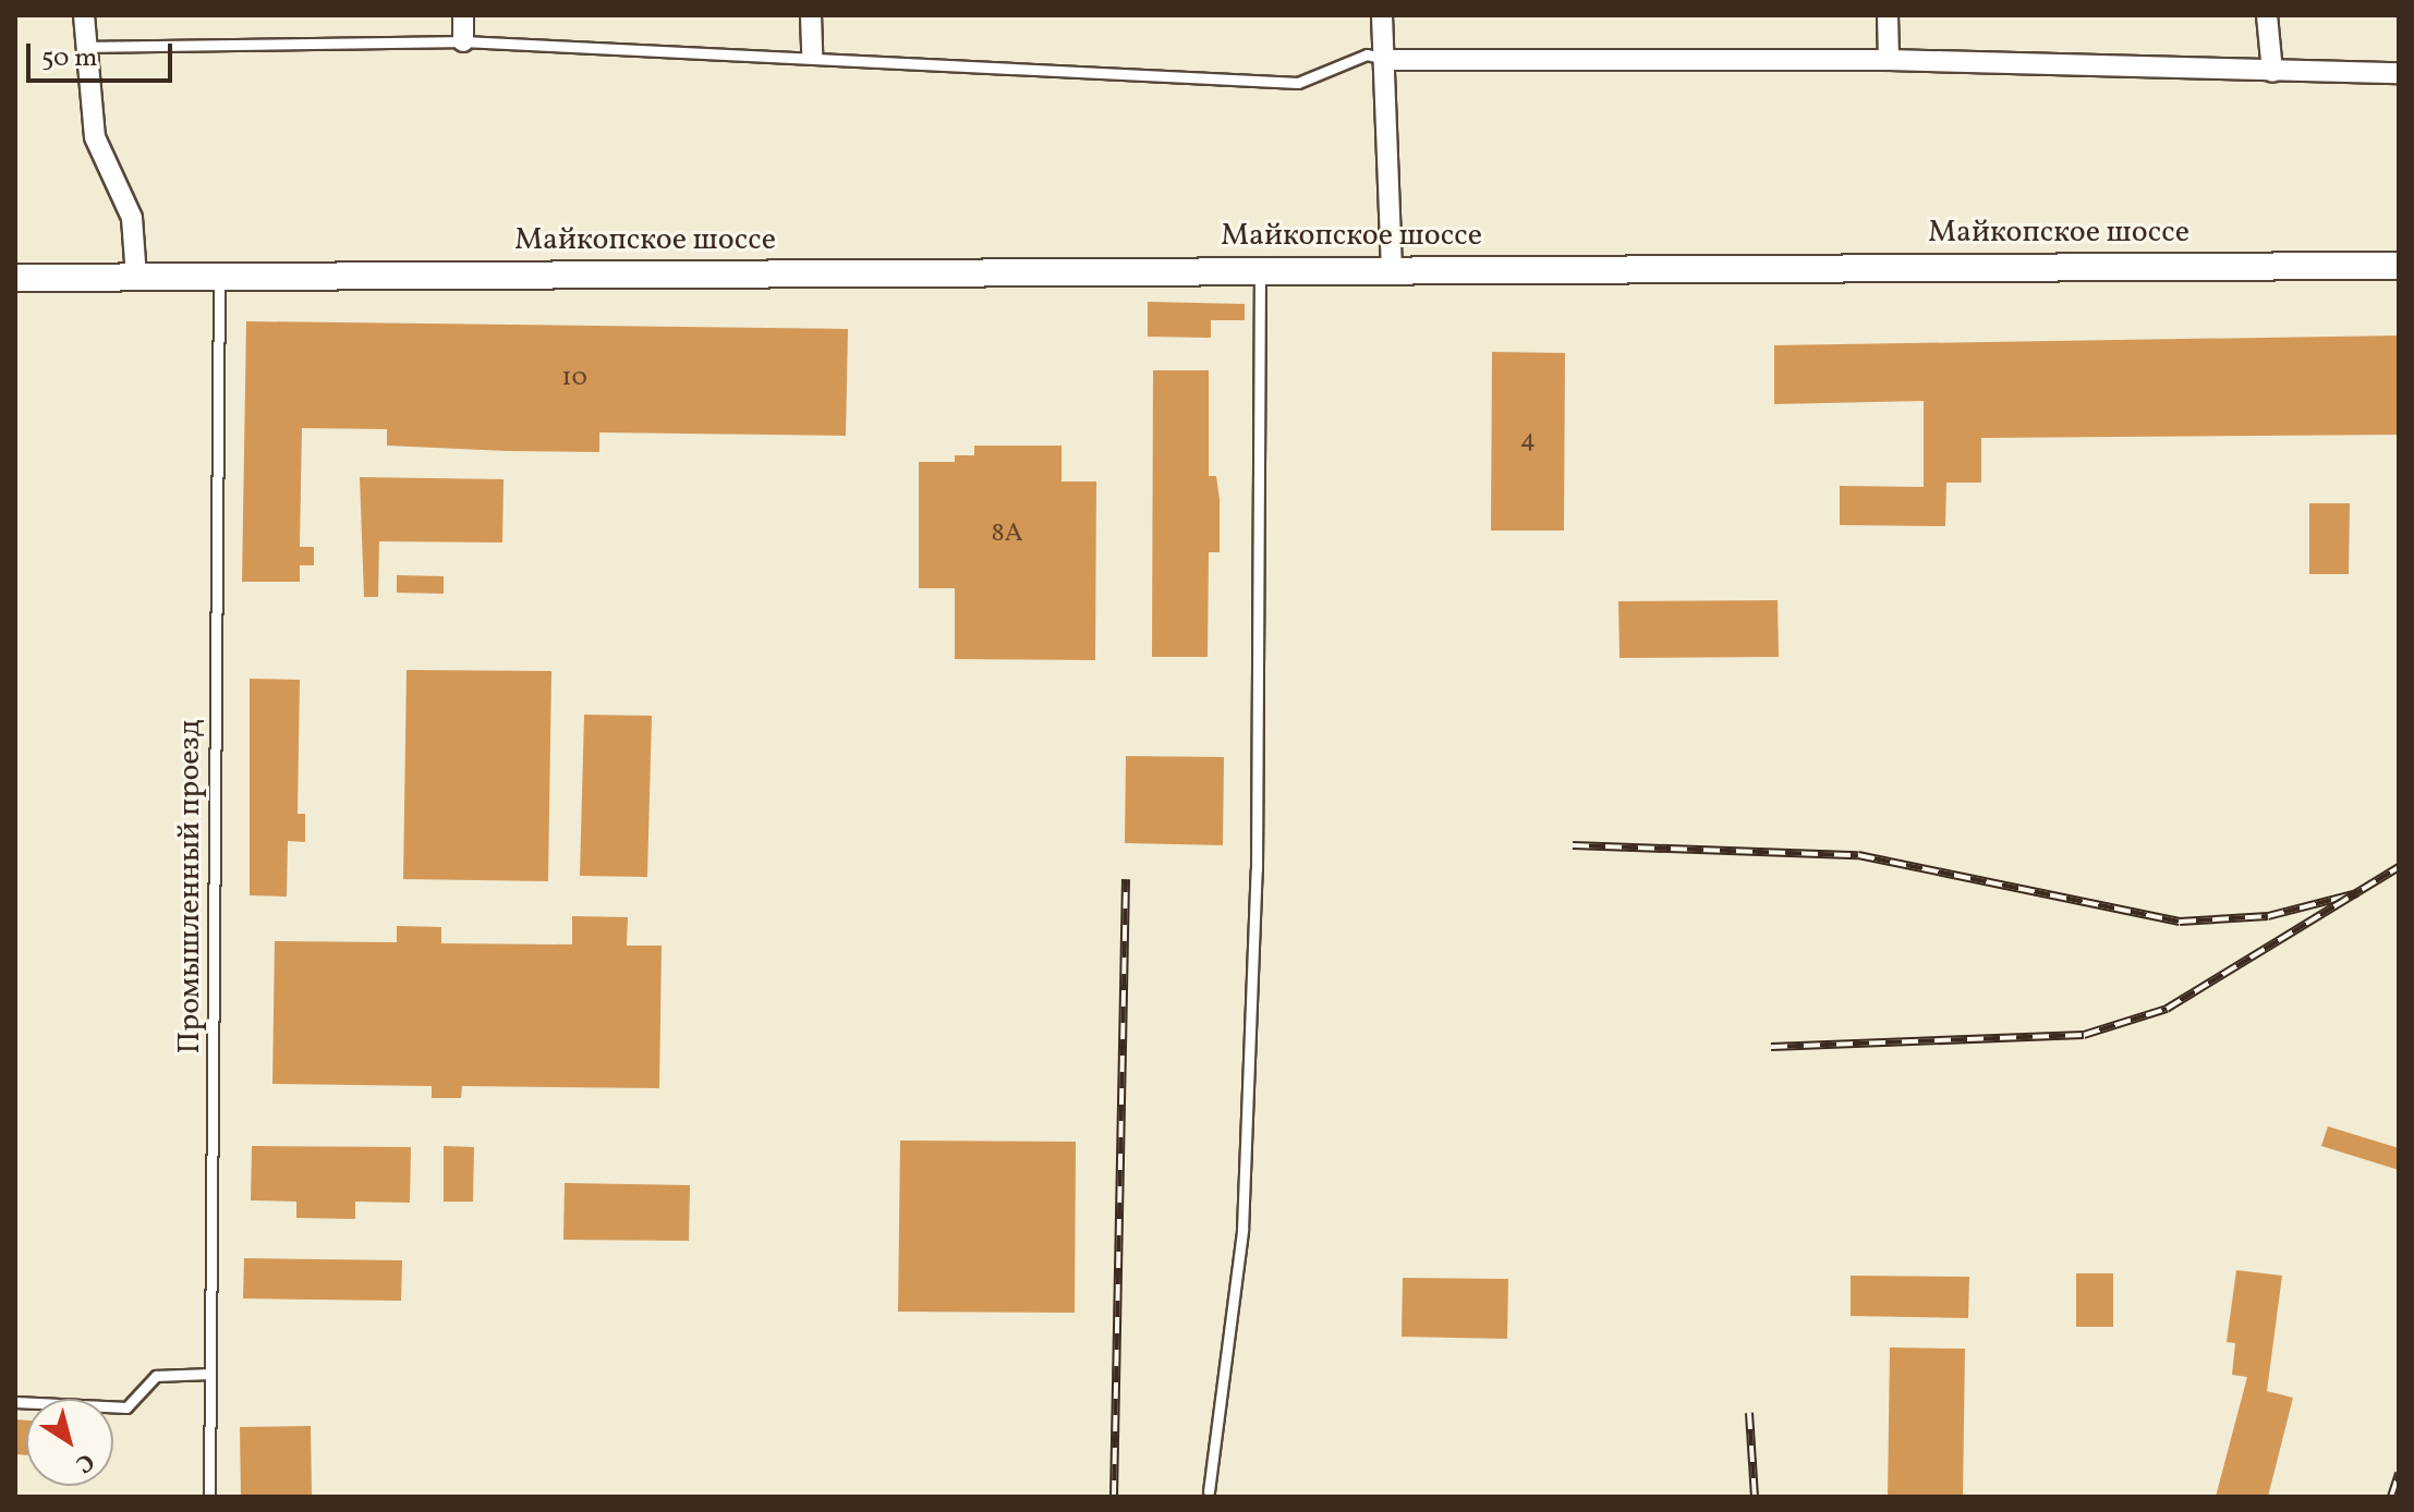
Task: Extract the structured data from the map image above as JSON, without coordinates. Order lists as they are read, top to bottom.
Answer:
{
  "streets": {
    "street": ["Майкопское шоссе"],
    "lane": ["Промышленный проезд"]
  },
  "crossings": [
    ["Майкопское шоссе", "Промышленный проезд"]
  ],
  "house_numbers": ["10", "4", "8А"],
  "scale_bar": "50 m",
  "north": "bottom right"
}
